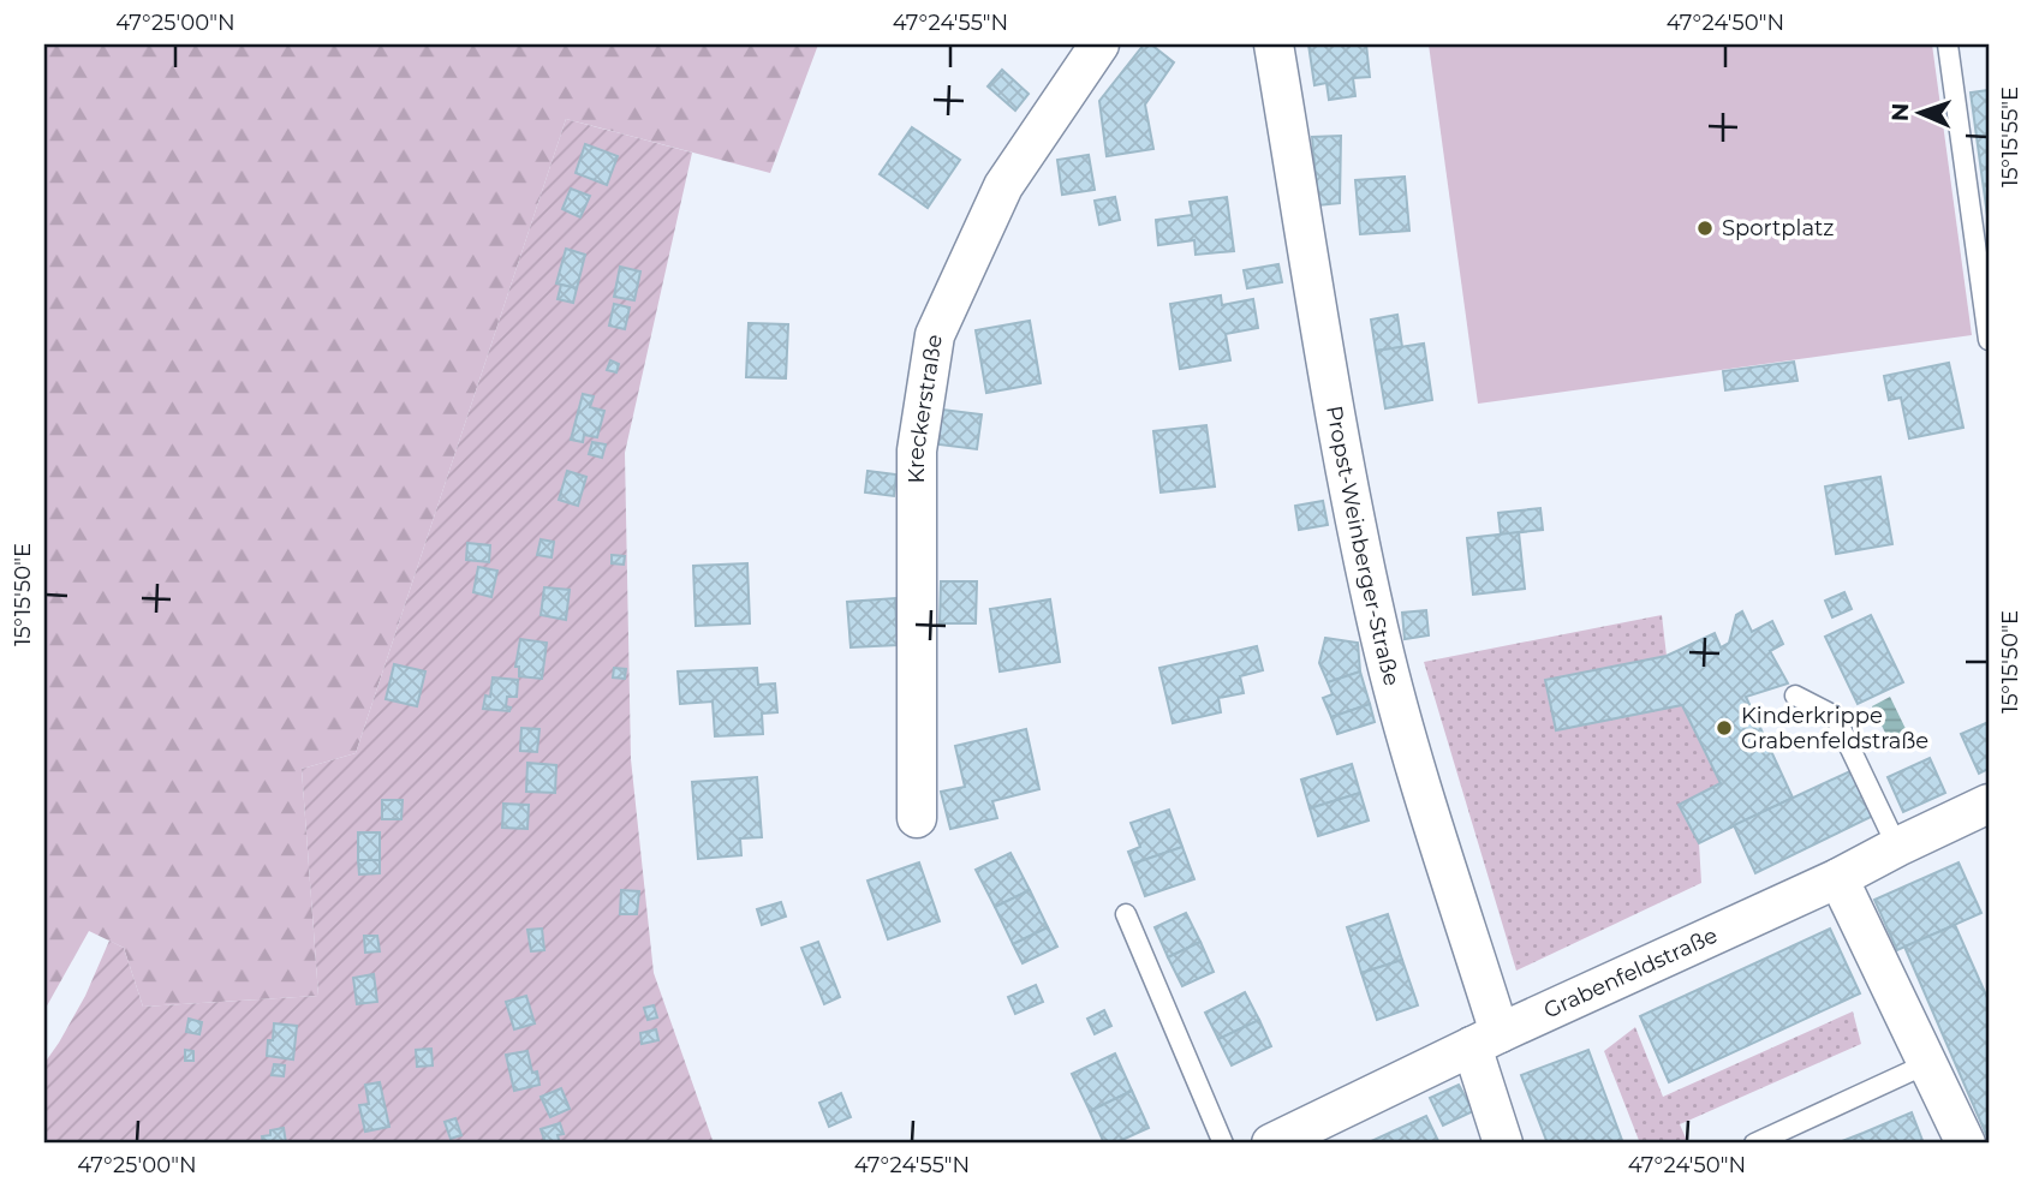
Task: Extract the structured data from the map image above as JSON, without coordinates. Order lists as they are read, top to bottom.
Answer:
{
  "streets": {
    "street": ["Kreckerstraße", "Propst-Weinberger-Straße", "Grabenfeldstraße"]
  },
  "crossings": [
    ["Propst-Weinberger-Straße", "Grabenfeldstraße"]
  ],
  "places": ["Sportplatz", "Kinderkrippe Grabenfeldstraße"],
  "north": "left",
  "coordinates": [
    "47°25'00\"N",
    "47°24'55\"N",
    "47°24'50\"N",
    "15°15'55\"E",
    "15°15'50\"E"
  ]
}
